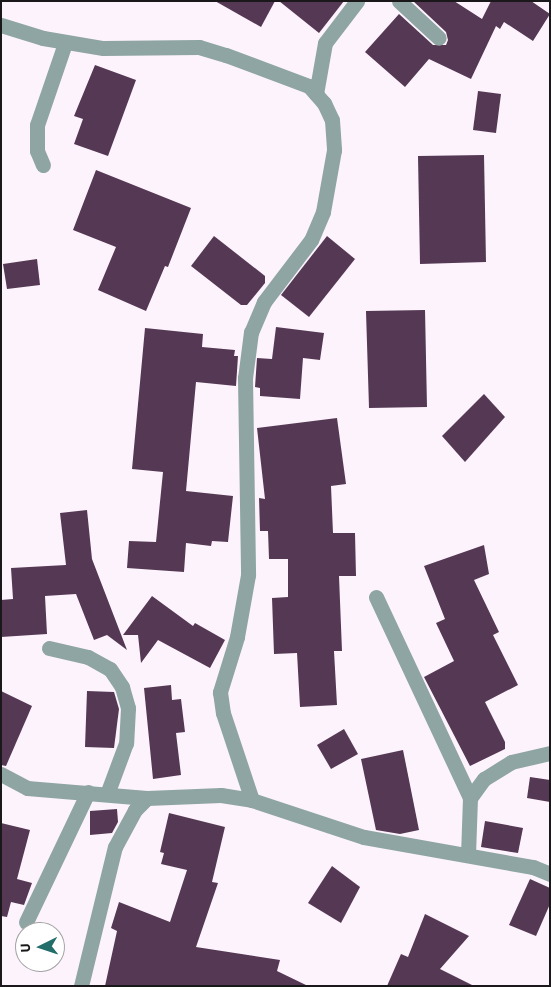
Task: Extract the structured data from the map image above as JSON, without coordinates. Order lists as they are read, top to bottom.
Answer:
{
  "north": "left"
}
